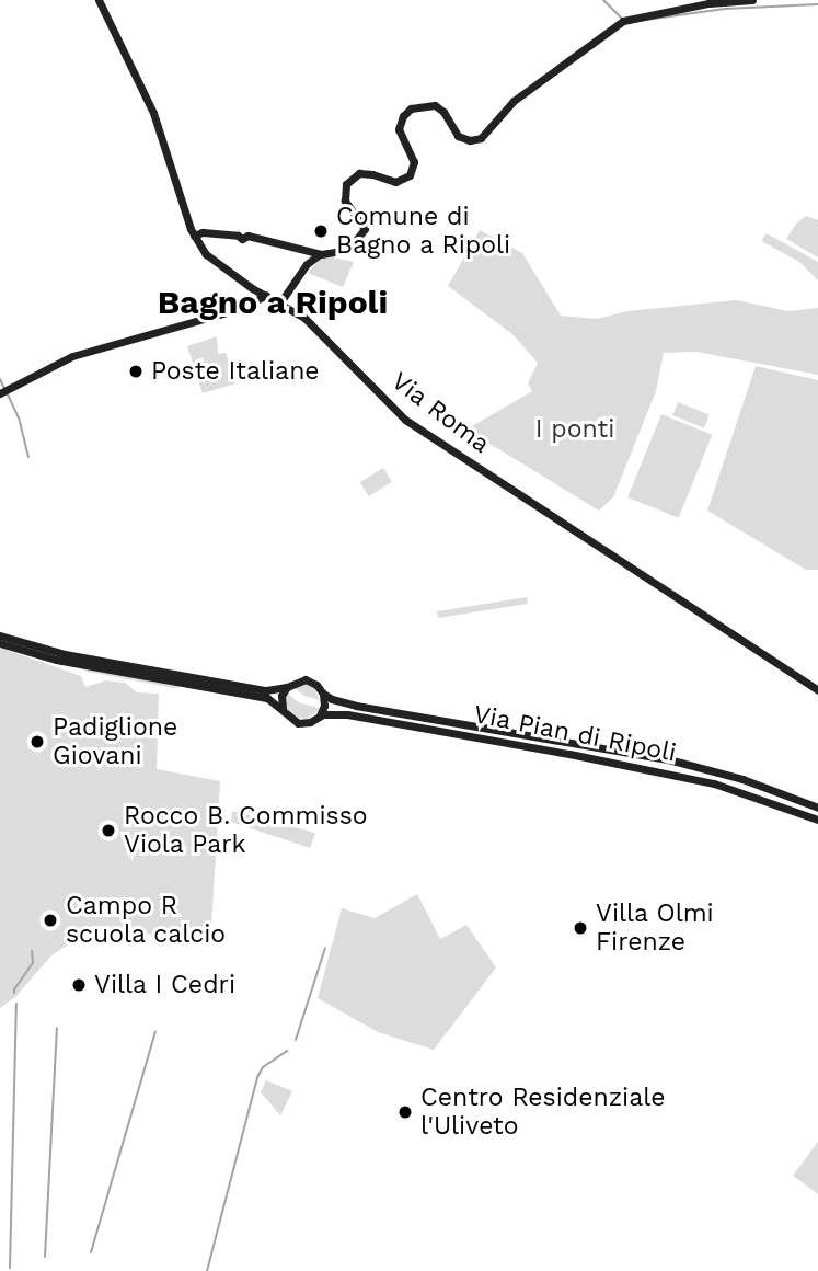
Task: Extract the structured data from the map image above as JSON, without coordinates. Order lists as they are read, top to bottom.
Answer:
{
  "streets": {
    "main road": ["Via Roma", "Via Pian di Ripoli"]
  },
  "districts": ["Bagno a Ripoli"],
  "parks": ["I ponti"],
  "places": [
    "Comune di Bagno a Ripoli",
    "Poste Italiane",
    "Padiglione Giovani",
    "Rocco B. Commisso Viola Park",
    "Campo R scuola calcio",
    "Villa Olmi Firenze",
    "Villa I Cedri",
    "Centro Residenziale l'Uliveto"
  ]
}
